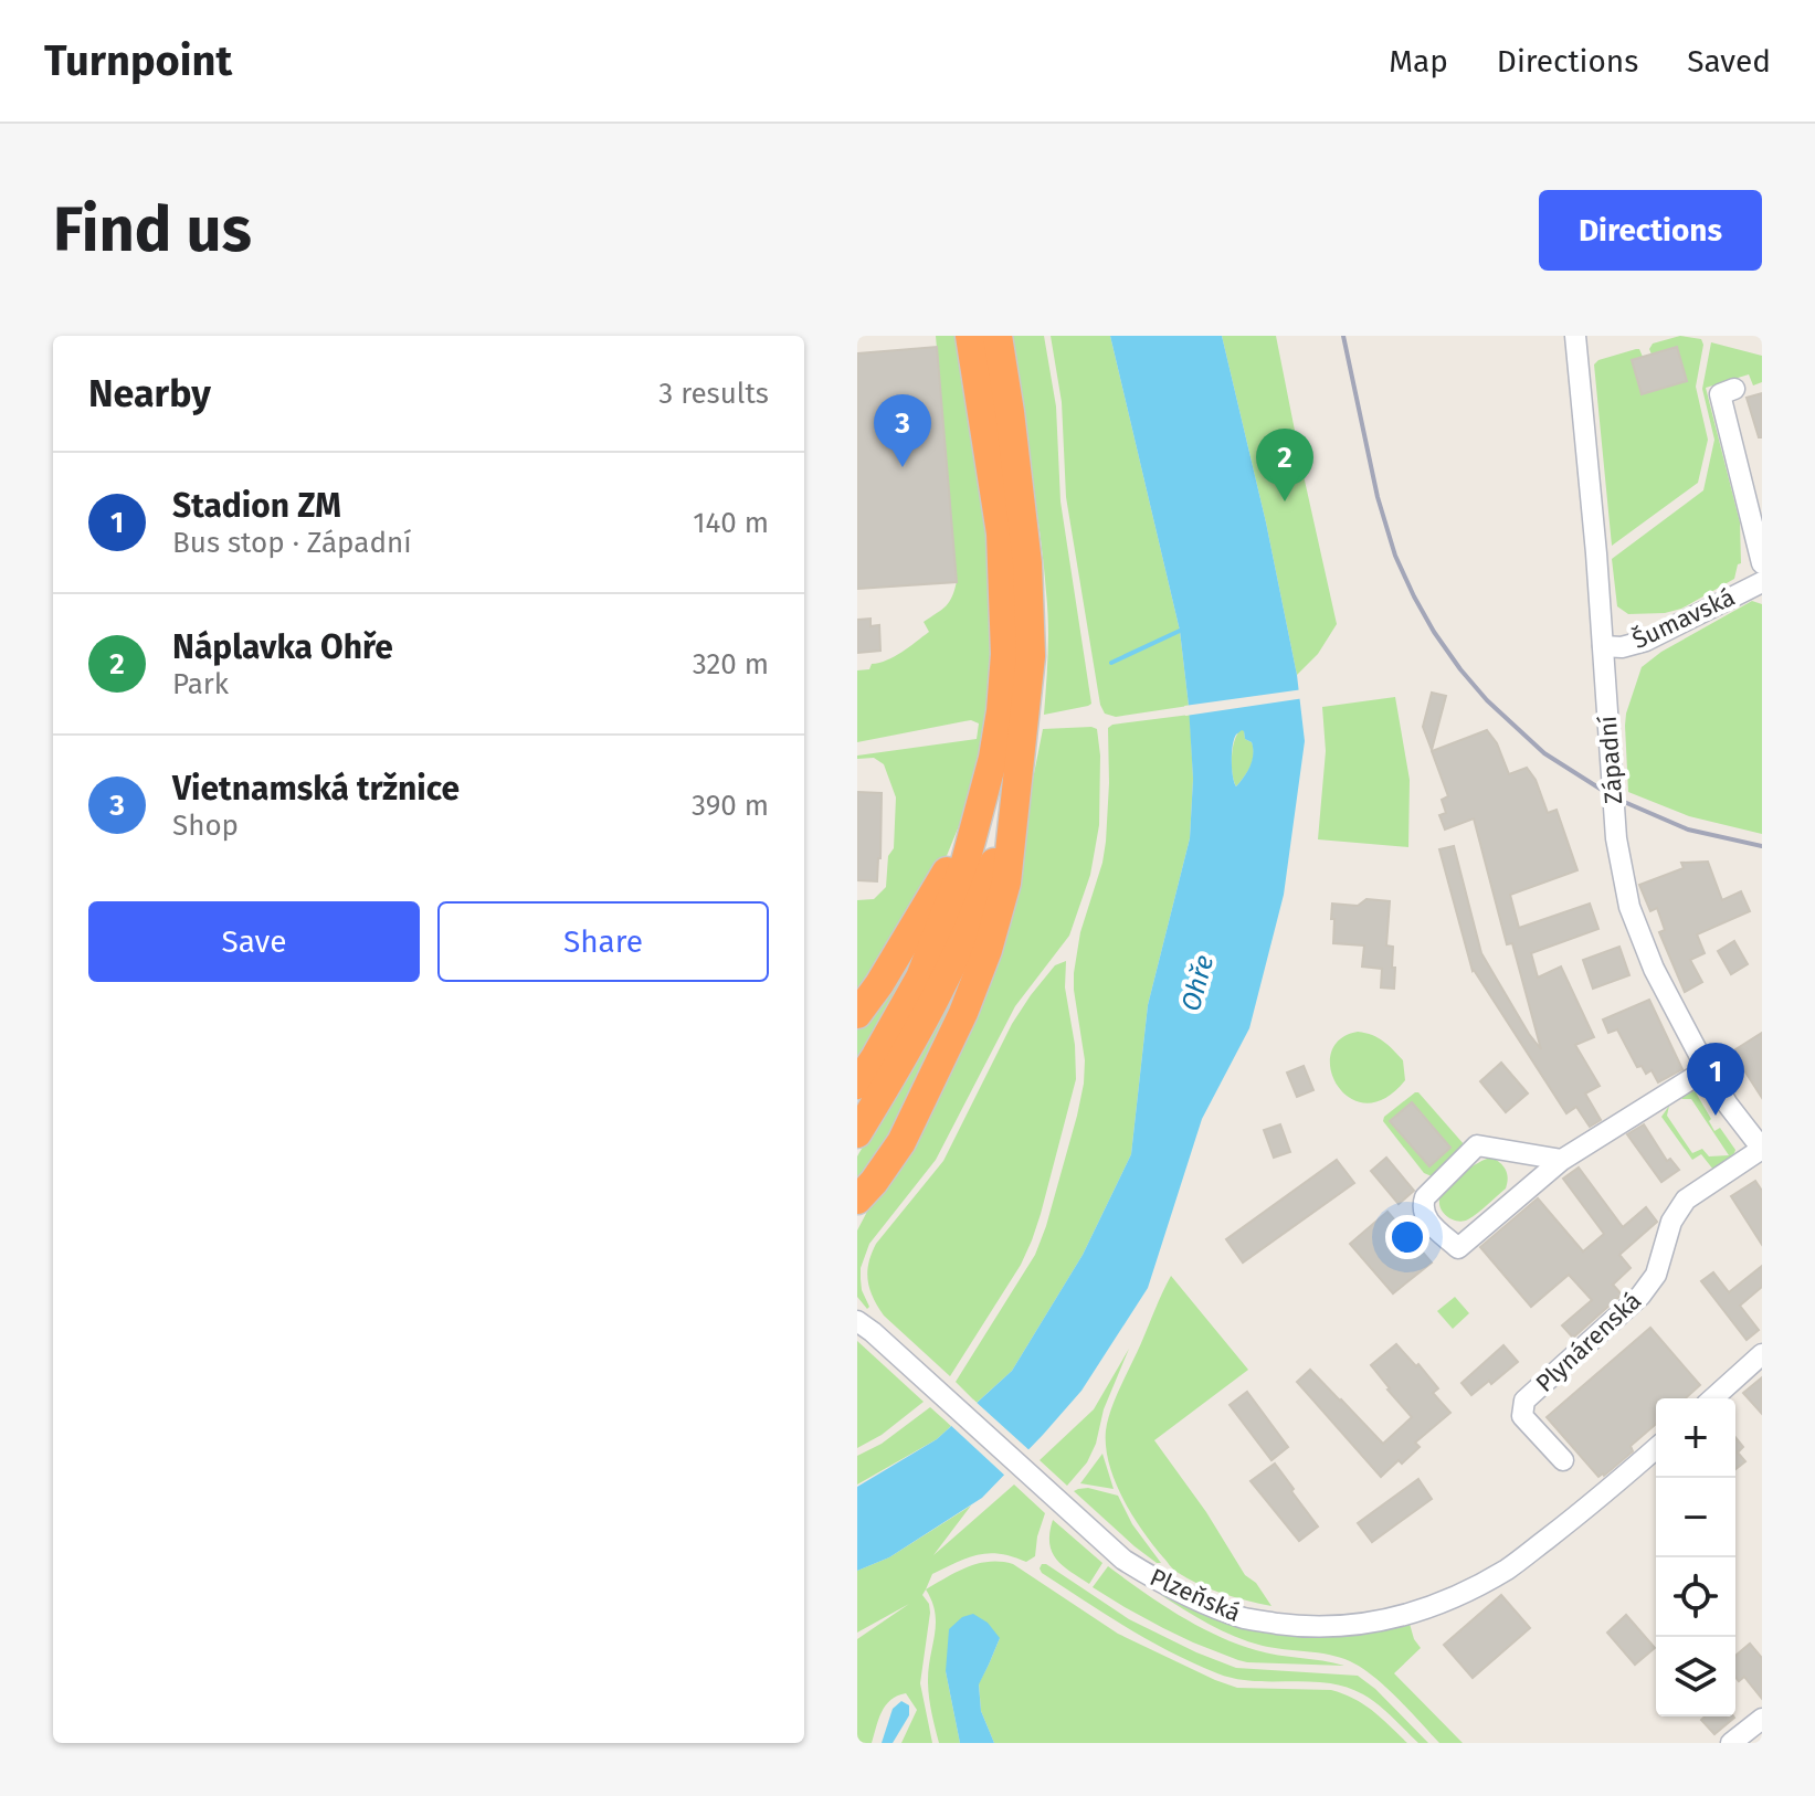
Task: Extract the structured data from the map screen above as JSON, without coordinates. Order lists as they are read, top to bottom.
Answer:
{
  "streets": {
    "street": [
      "Šumavská",
      "Západní",
      "Plynárenská",
      "Plzeňská"
    ]
  },
  "crossings": [
    ["Šumavská", "Západní"],
    ["Západní", "Plynárenská"]
  ],
  "water": ["Ohře"],
  "page": {
    "header": "Turnpoint",
    "nav": ["Map", "Directions", "Saved"],
    "buttons": [
      "Directions",
      ["Save", "Share"]
    ],
    "title": "Find us",
    "heading": ["Nearby", "3 results"],
    "pins": ["3", "2", "1"],
    "list": [
      {
        "mark": "1",
        "name": "Stadion ZM",
        "note": "Bus stop · Západní",
        "value": "140 m"
      },
      {
        "mark": "2",
        "name": "Náplavka Ohře",
        "note": "Park",
        "value": "320 m"
      },
      {
        "mark": "3",
        "name": "Vietnamská tržnice",
        "note": "Shop",
        "value": "390 m"
      }
    ],
    "map_buttons": ["+", "−"]
  }
}
